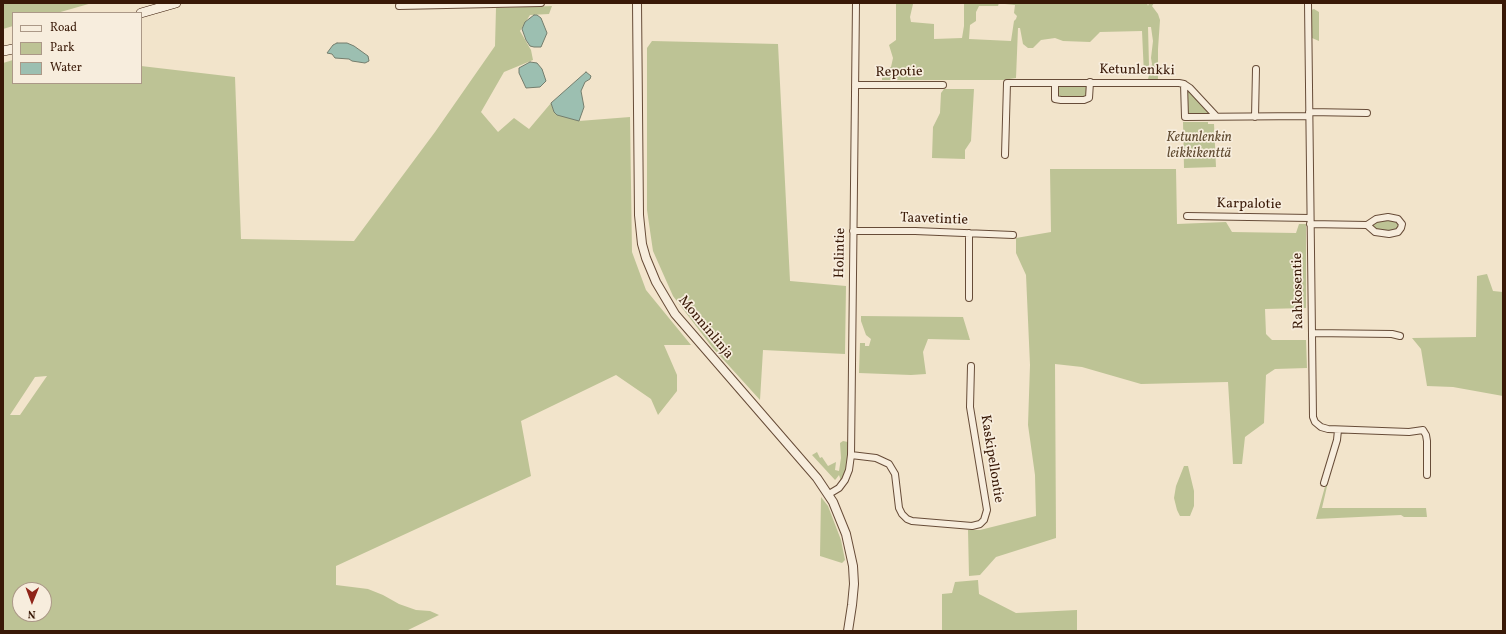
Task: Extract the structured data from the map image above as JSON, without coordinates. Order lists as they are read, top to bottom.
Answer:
{
  "streets": {
    "street": [
      "Ketunlenkki",
      "Repotie",
      "Karpalotie",
      "Taavetintie",
      "Holintie",
      "Rahkosentie",
      "Monninlinja",
      "Kaskipellontie"
    ]
  },
  "crossings": [
    ["Ketunlenkki", "Rahkosentie"],
    ["Repotie", "Holintie"],
    ["Karpalotie", "Rahkosentie"],
    ["Taavetintie", "Holintie"],
    ["Holintie", "Monninlinja"],
    ["Holintie", "Kaskipellontie"]
  ],
  "parks": ["Ketunlenkin leikkikenttä"],
  "legend": ["Road", "Park", "Water"],
  "north": "bottom"
}
